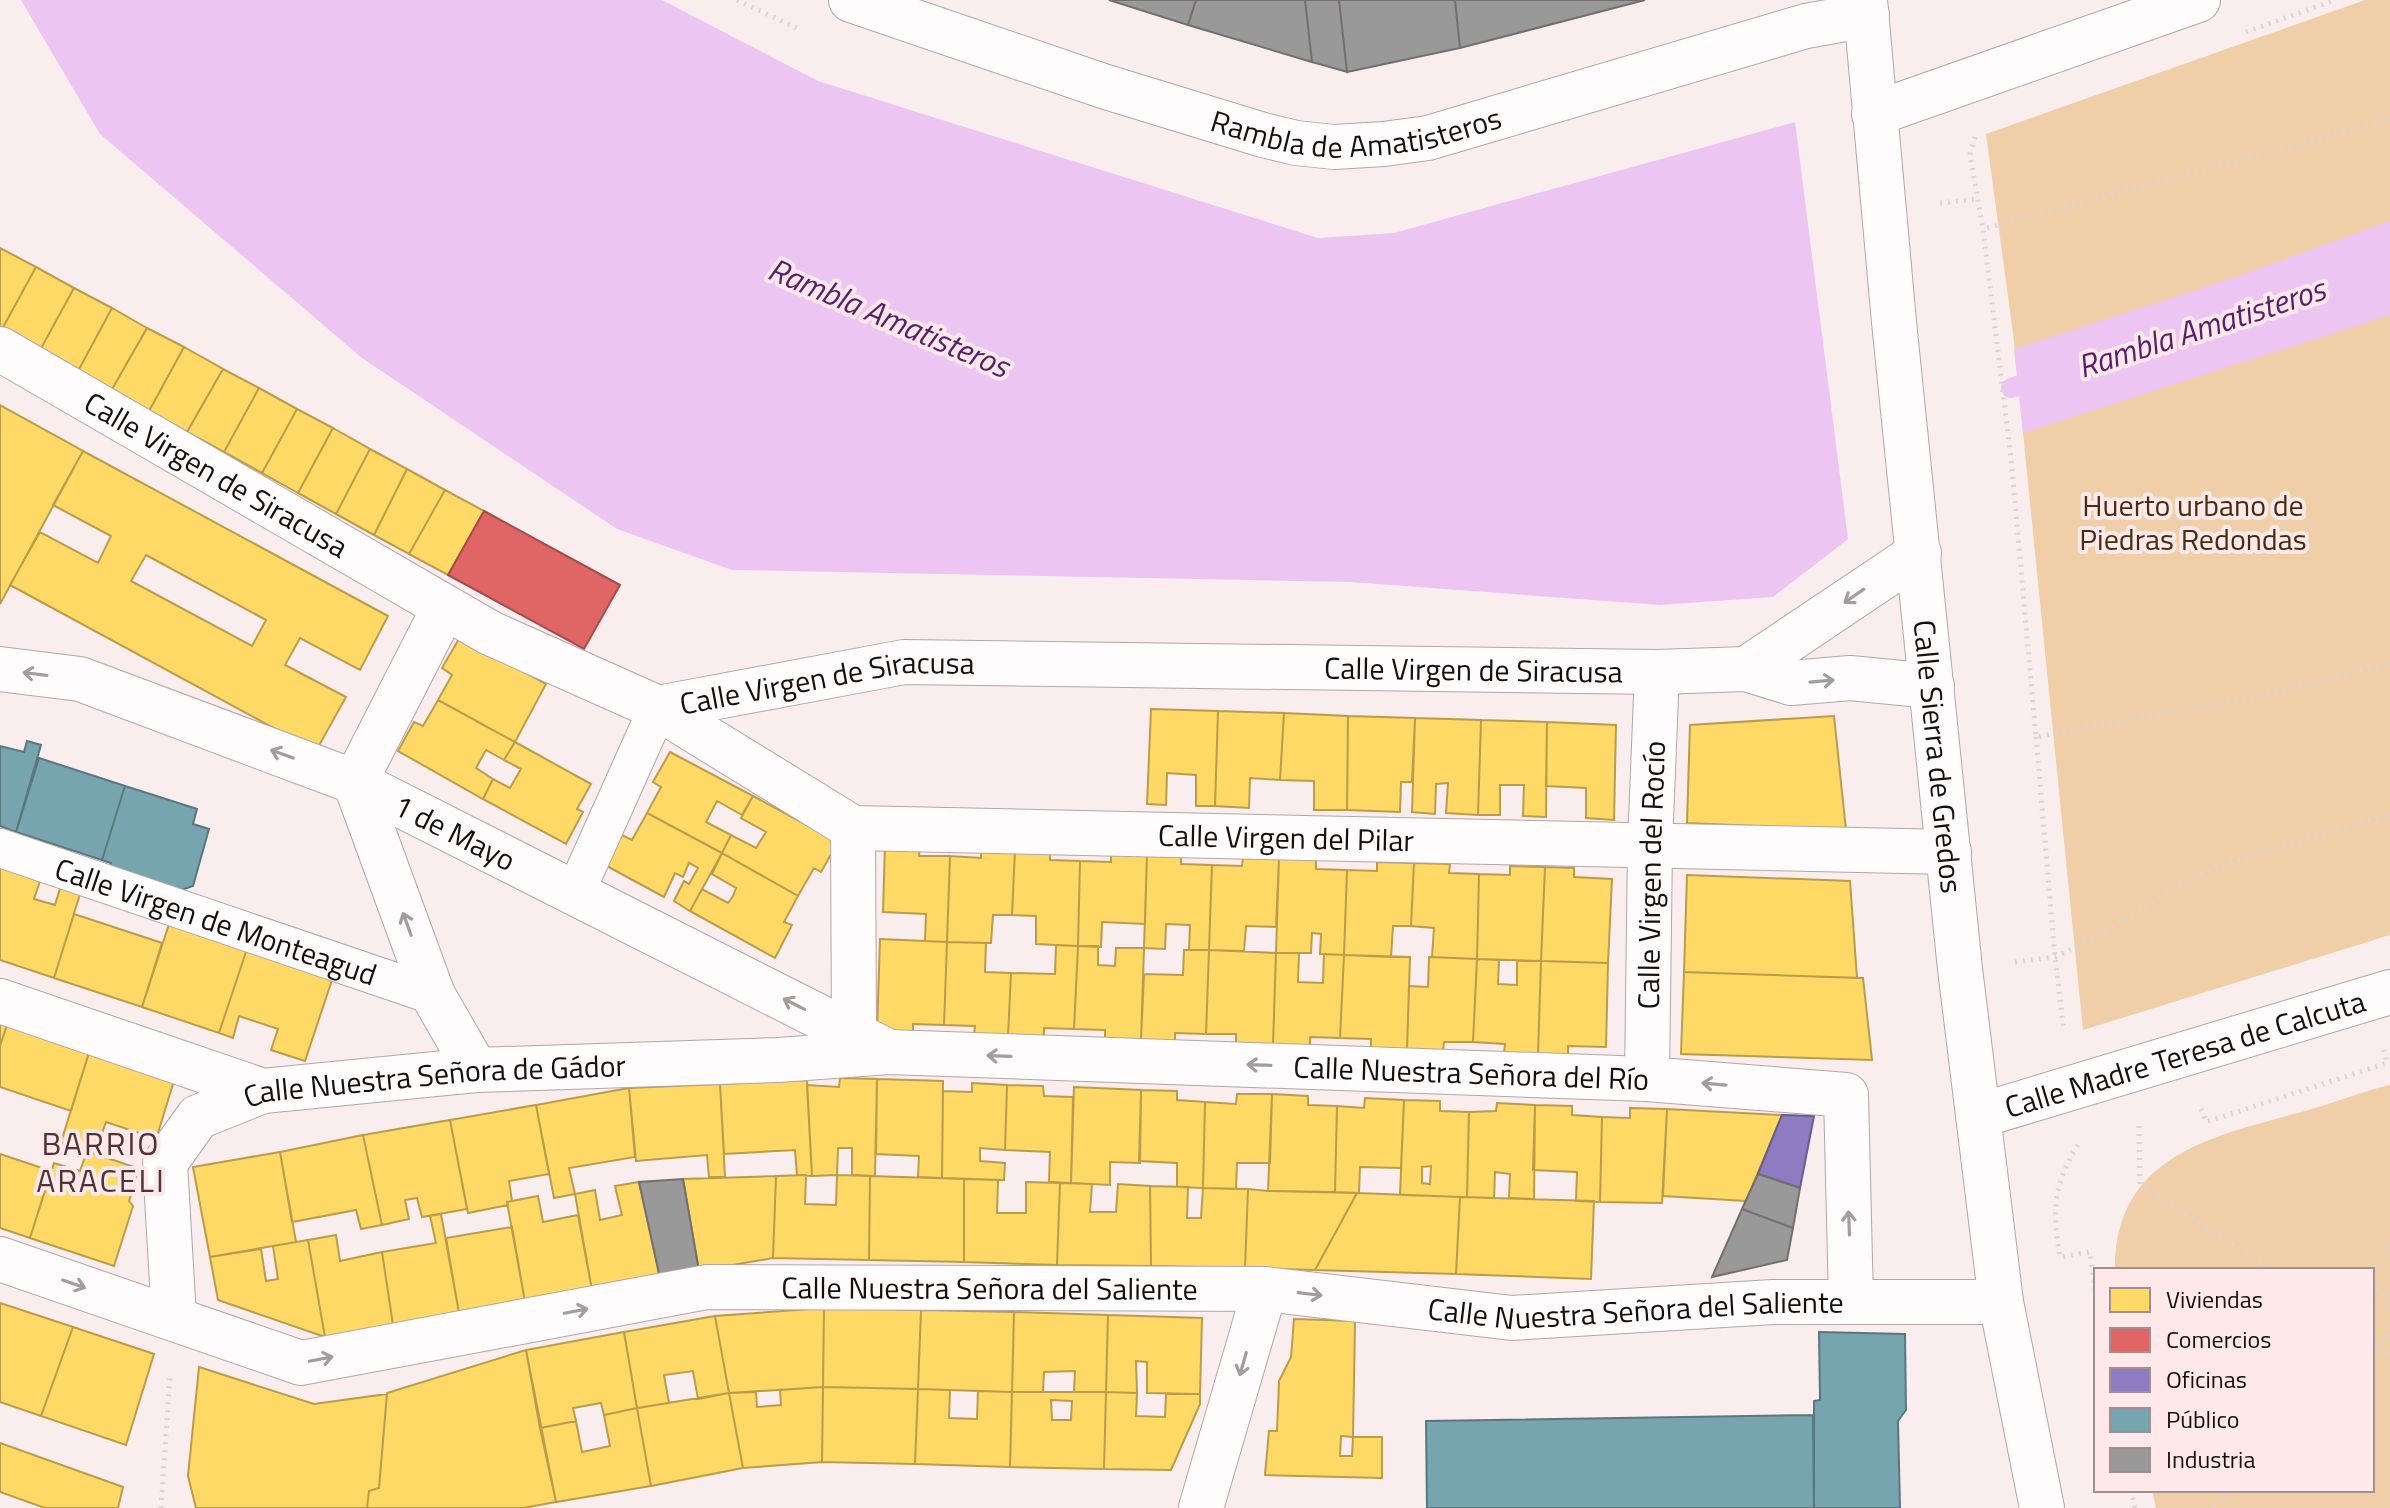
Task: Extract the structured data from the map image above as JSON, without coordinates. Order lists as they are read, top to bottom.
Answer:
{
  "streets": {
    "street": [
      "Rambla de Amatisteros",
      "Calle Virgen de Siracusa",
      "Calle Sierra de Gredos",
      "1 de Mayo",
      "Calle Virgen del Pilar",
      "Calle Virgen del Rocío",
      "Calle Virgen de Monteagud",
      "Calle Madre Teresa de Calcuta",
      "Calle Nuestra Señora del Río",
      "Calle Nuestra Señora de Gádor",
      "Calle Nuestra Señora del Saliente"
    ]
  },
  "crossings": [
    ["Rambla de Amatisteros", "Calle Sierra de Gredos"],
    ["Calle Virgen de Siracusa", "Calle Sierra de Gredos"],
    ["Calle Virgen de Siracusa", "Calle Virgen del Rocío"],
    ["Calle Sierra de Gredos", "Calle Virgen del Pilar"],
    ["Calle Sierra de Gredos", "Calle Madre Teresa de Calcuta"],
    ["Calle Sierra de Gredos", "Calle Nuestra Señora del Saliente"],
    ["1 de Mayo", "Calle Nuestra Señora del Río"],
    ["1 de Mayo", "Calle Nuestra Señora de Gádor"],
    ["Calle Virgen del Pilar", "Calle Virgen del Rocío"],
    ["Calle Virgen del Rocío", "Calle Nuestra Señora del Río"],
    ["Calle Nuestra Señora del Río", "Calle Nuestra Señora de Gádor"],
    ["Calle Nuestra Señora del Río", "Calle Nuestra Señora del Saliente"],
    ["Calle Nuestra Señora de Gádor", "Calle Nuestra Señora del Saliente"]
  ],
  "one_way": ["Calle Nuestra Señora del Río", "Calle Nuestra Señora del Saliente"],
  "districts": ["BARRIO ARACELI"],
  "water": ["Rambla Amatisteros"],
  "parks": ["Huerto urbano de Piedras Redondas"],
  "legend": [
    "Viviendas",
    "Comercios",
    "Oficinas",
    "Público",
    "Industria"
  ]
}
